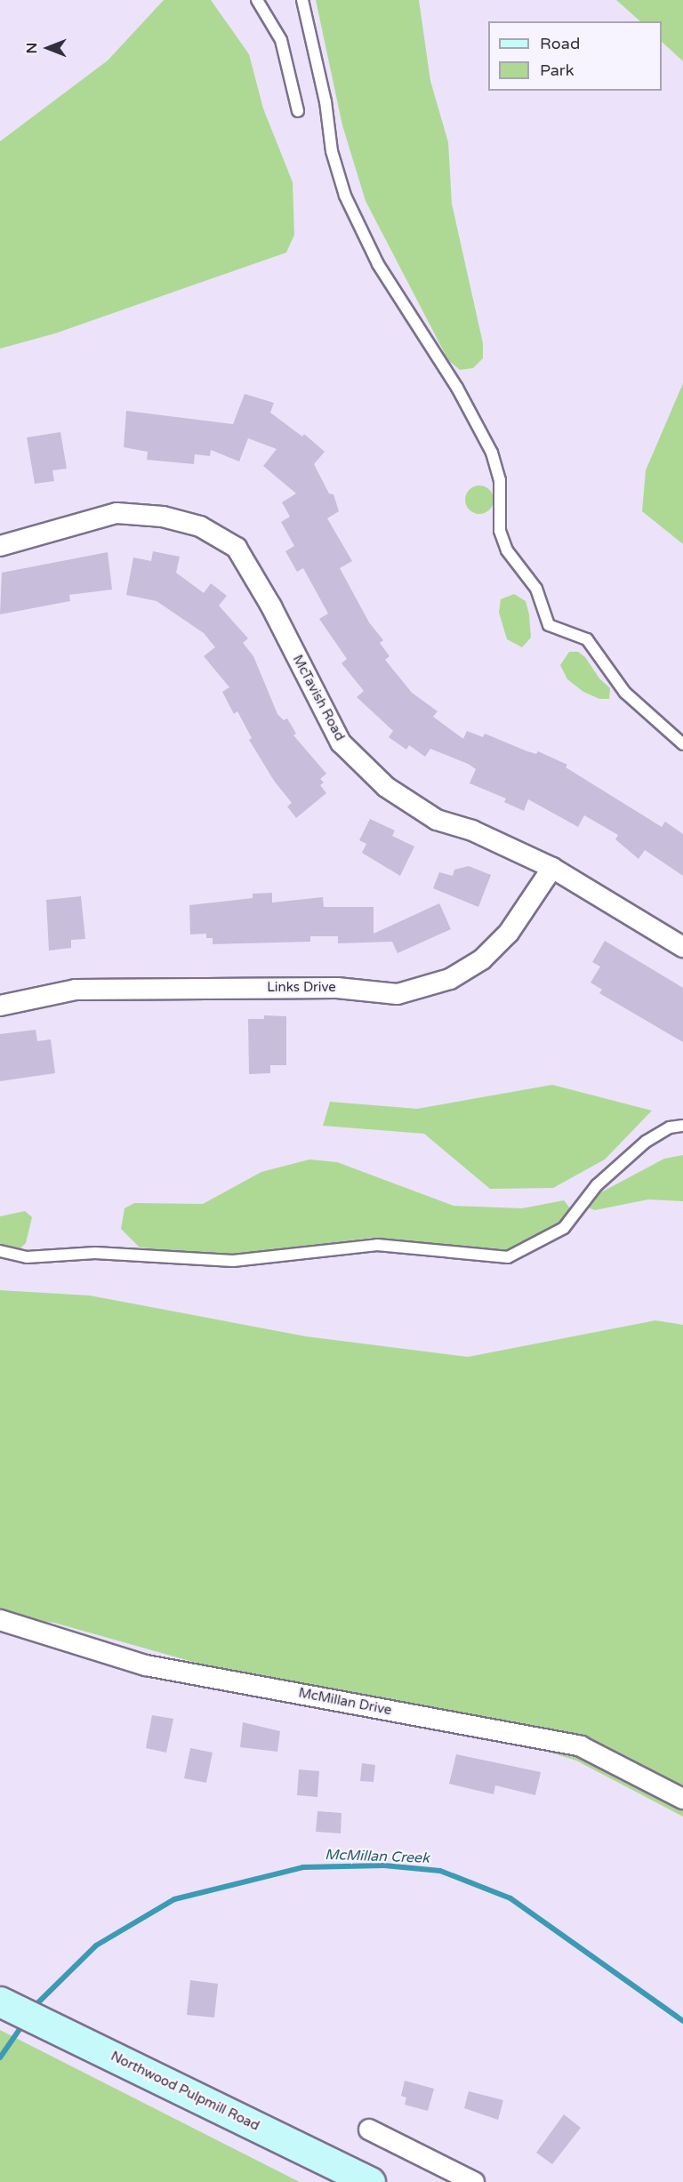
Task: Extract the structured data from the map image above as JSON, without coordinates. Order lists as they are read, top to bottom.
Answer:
{
  "streets": {
    "street": [
      "McTavish Road",
      "Links Drive",
      "McMillan Drive",
      "Northwood Pulpmill Road"
    ]
  },
  "crossings": [
    ["McTavish Road", "Links Drive"]
  ],
  "water": ["McMillan Creek"],
  "legend": ["Road", "Park"],
  "north": "left"
}
